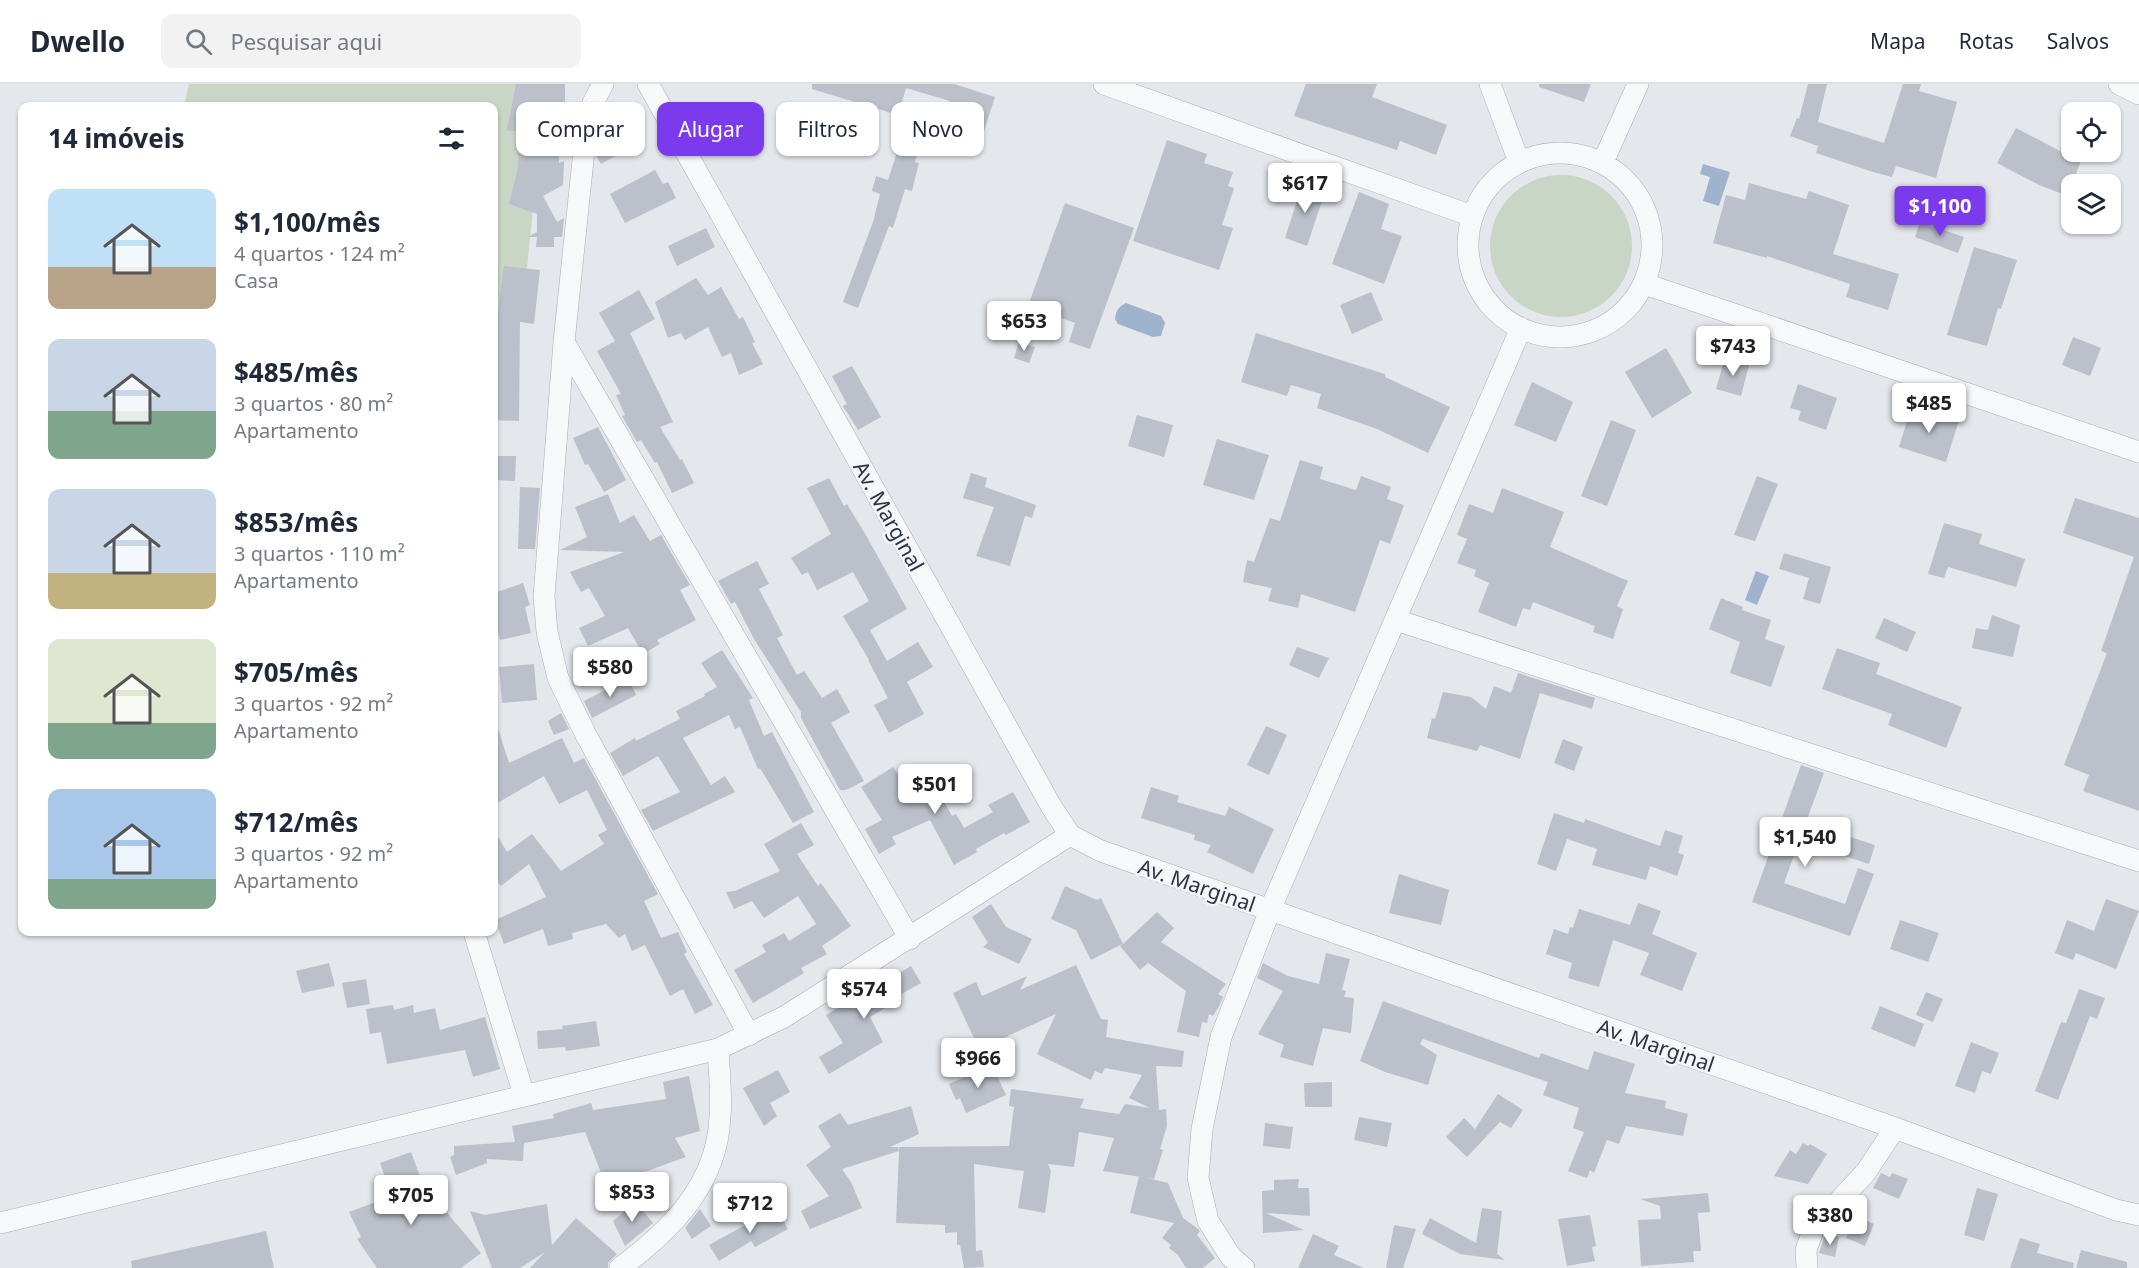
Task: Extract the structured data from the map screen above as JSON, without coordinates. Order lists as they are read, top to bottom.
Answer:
{
  "streets": {
    "street": ["Av. Marginal"]
  },
  "page": {
    "header": "Dwello",
    "search": "Pesquisar aqui",
    "nav": ["Mapa", "Rotas", "Salvos"],
    "chip": [
      "Comprar",
      "Alugar",
      "Filtros",
      "Novo"
    ],
    "heading": "14 imóveis",
    "price": [
      "$617",
      "$1,100",
      "$653",
      "$743",
      "$485",
      "$580",
      "$501",
      "$1,540",
      "$574",
      "$966",
      "$853",
      "$705",
      "$712",
      "$380"
    ],
    "list": [
      {
        "name": "$1,100/mês",
        "note": "4 quartos · 124 m² · Casa"
      },
      {
        "name": "$485/mês",
        "note": "3 quartos · 80 m² · Apartamento"
      },
      {
        "name": "$853/mês",
        "note": "3 quartos · 110 m² · Apartamento"
      },
      {
        "name": "$705/mês",
        "note": "3 quartos · 92 m² · Apartamento"
      },
      {
        "name": "$712/mês",
        "note": "3 quartos · 92 m² · Apartamento"
      }
    ]
  }
}
